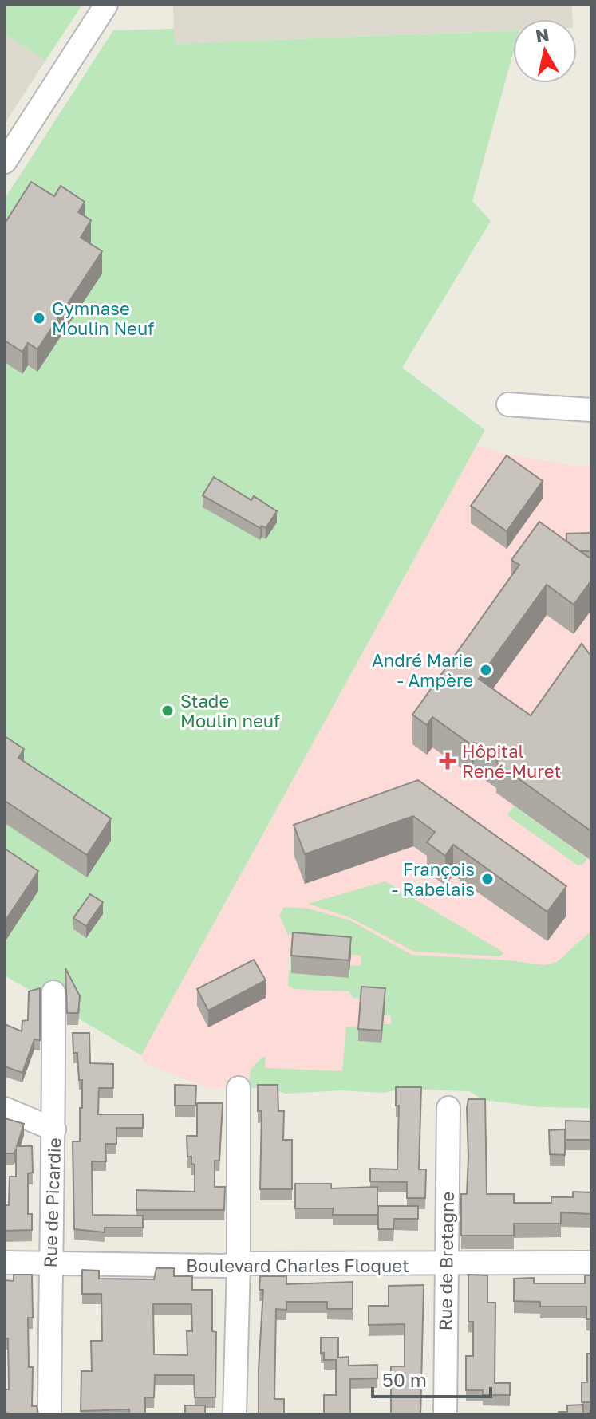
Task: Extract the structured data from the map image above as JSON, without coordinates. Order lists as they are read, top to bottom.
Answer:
{
  "streets": {
    "street": ["Rue de Picardie", "Rue de Bretagne", "Boulevard Charles Floquet"]
  },
  "crossings": [
    ["Rue de Picardie", "Boulevard Charles Floquet"],
    ["Rue de Bretagne", "Boulevard Charles Floquet"]
  ],
  "places": {
    "other": [
      "Gymnase Moulin Neuf",
      "André Marie - Ampère",
      "Stade Moulin neuf",
      "François - Rabelais"
    ],
    "health": ["Hôpital René-Muret"]
  },
  "scale_bar": "50 m",
  "north": "top"
}
